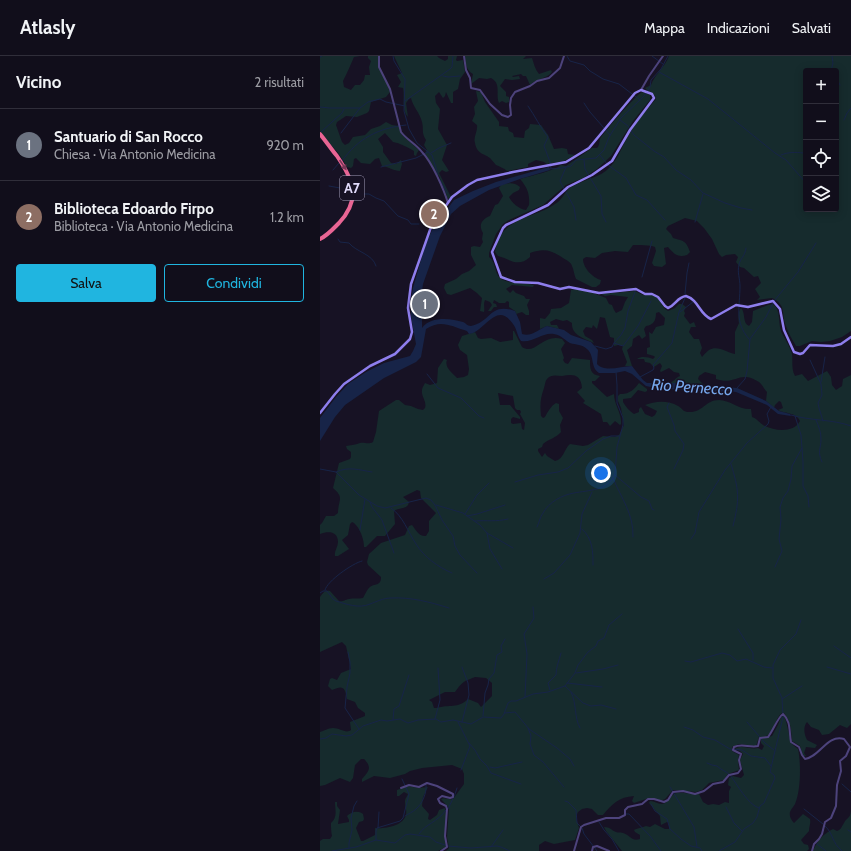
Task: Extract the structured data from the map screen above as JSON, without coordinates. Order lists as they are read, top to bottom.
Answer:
{
  "streets": {
    "highway": ["A7"]
  },
  "water": ["Rio Pernecco"],
  "page": {
    "header": "Atlasly",
    "nav": ["Mappa", "Indicazioni", "Salvati"],
    "heading": ["Vicino", "2 risultati"],
    "map_buttons": ["+", "−"],
    "list": [
      {
        "mark": "1",
        "name": "Santuario di San Rocco",
        "note": "Chiesa · Via Antonio Medicina",
        "value": "920 m"
      },
      {
        "mark": "2",
        "name": "Biblioteca Edoardo Firpo",
        "note": "Biblioteca · Via Antonio Medicina",
        "value": "1.2 km"
      }
    ],
    "pins": ["2", "1"],
    "buttons": ["Salva", "Condividi"]
  }
}
